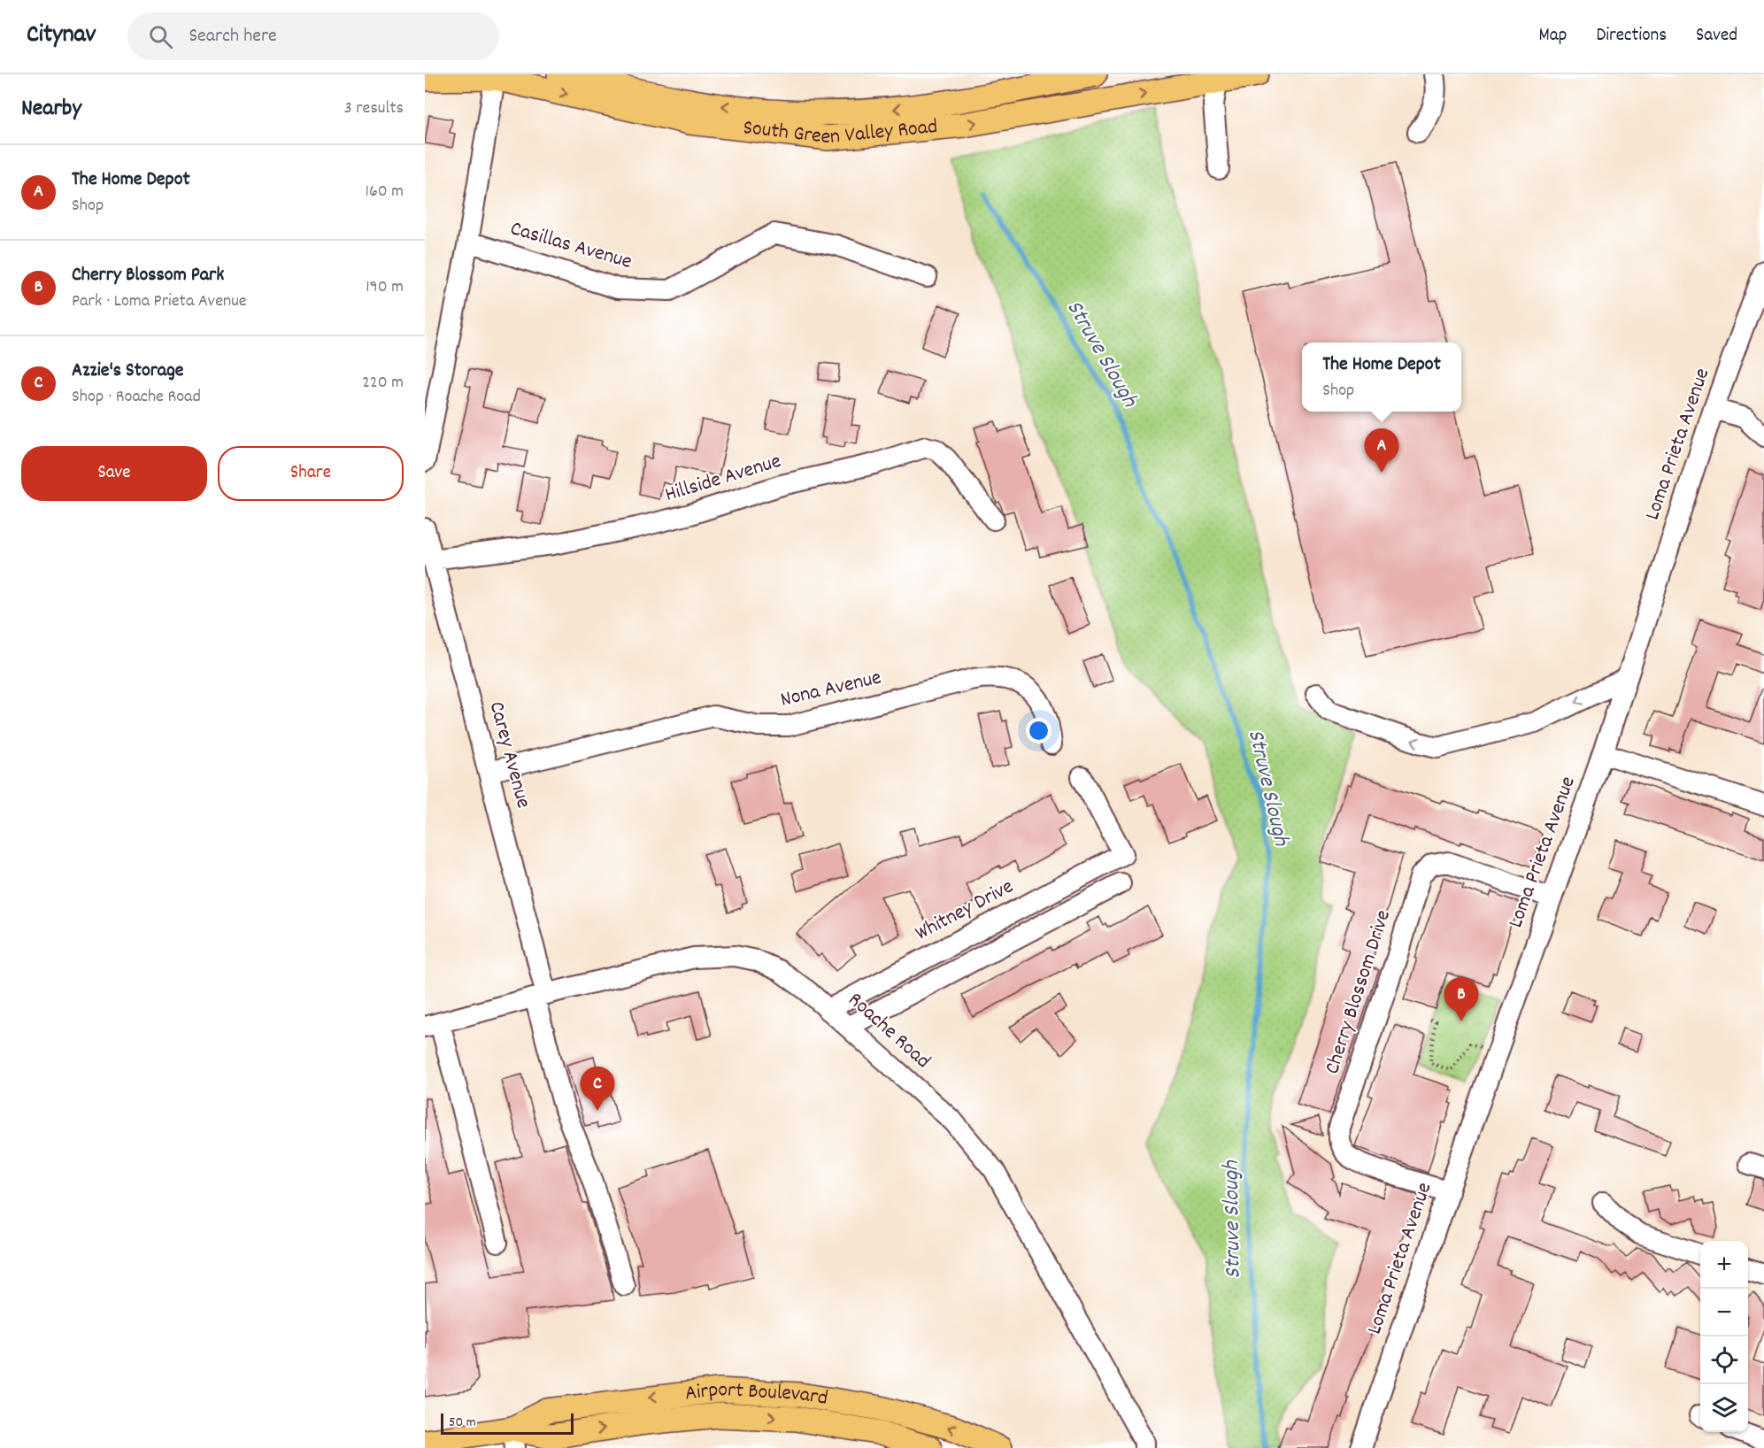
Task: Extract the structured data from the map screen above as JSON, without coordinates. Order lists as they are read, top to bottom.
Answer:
{
  "streets": {
    "main road": ["South Green Valley Road", "Airport Boulevard"],
    "street": [
      "Casillas Avenue",
      "Loma Prieta Avenue",
      "Hillside Avenue",
      "Nona Avenue",
      "Carey Avenue",
      "Whitney Drive",
      "Cherry Blossom Drive",
      "Roache Road"
    ]
  },
  "crossings": [
    ["Loma Prieta Avenue", "Cherry Blossom Drive"],
    ["Hillside Avenue", "Carey Avenue"],
    ["Nona Avenue", "Carey Avenue"],
    ["Carey Avenue", "Roache Road"],
    ["Whitney Drive", "Roache Road"]
  ],
  "water": ["Struve Slough"],
  "scale_bar": "50 m",
  "page": {
    "header": "Citynav",
    "search": "Search here",
    "nav": ["Map", "Directions", "Saved"],
    "heading": ["Nearby", "3 results"],
    "list": [
      {
        "mark": "A",
        "name": "The Home Depot",
        "note": "Shop",
        "value": "160 m"
      },
      {
        "mark": "B",
        "name": "Cherry Blossom Park",
        "note": "Park · Loma Prieta Avenue",
        "value": "190 m"
      },
      {
        "mark": "C",
        "name": "Azzie's Storage",
        "note": "Shop · Roache Road",
        "value": "220 m"
      }
    ],
    "popup": ["The Home Depot", "Shop"],
    "pins": ["A", "B", "C"],
    "buttons": ["Save", "Share"],
    "map_buttons": ["+", "−"],
    "scale": "50 m"
  }
}
